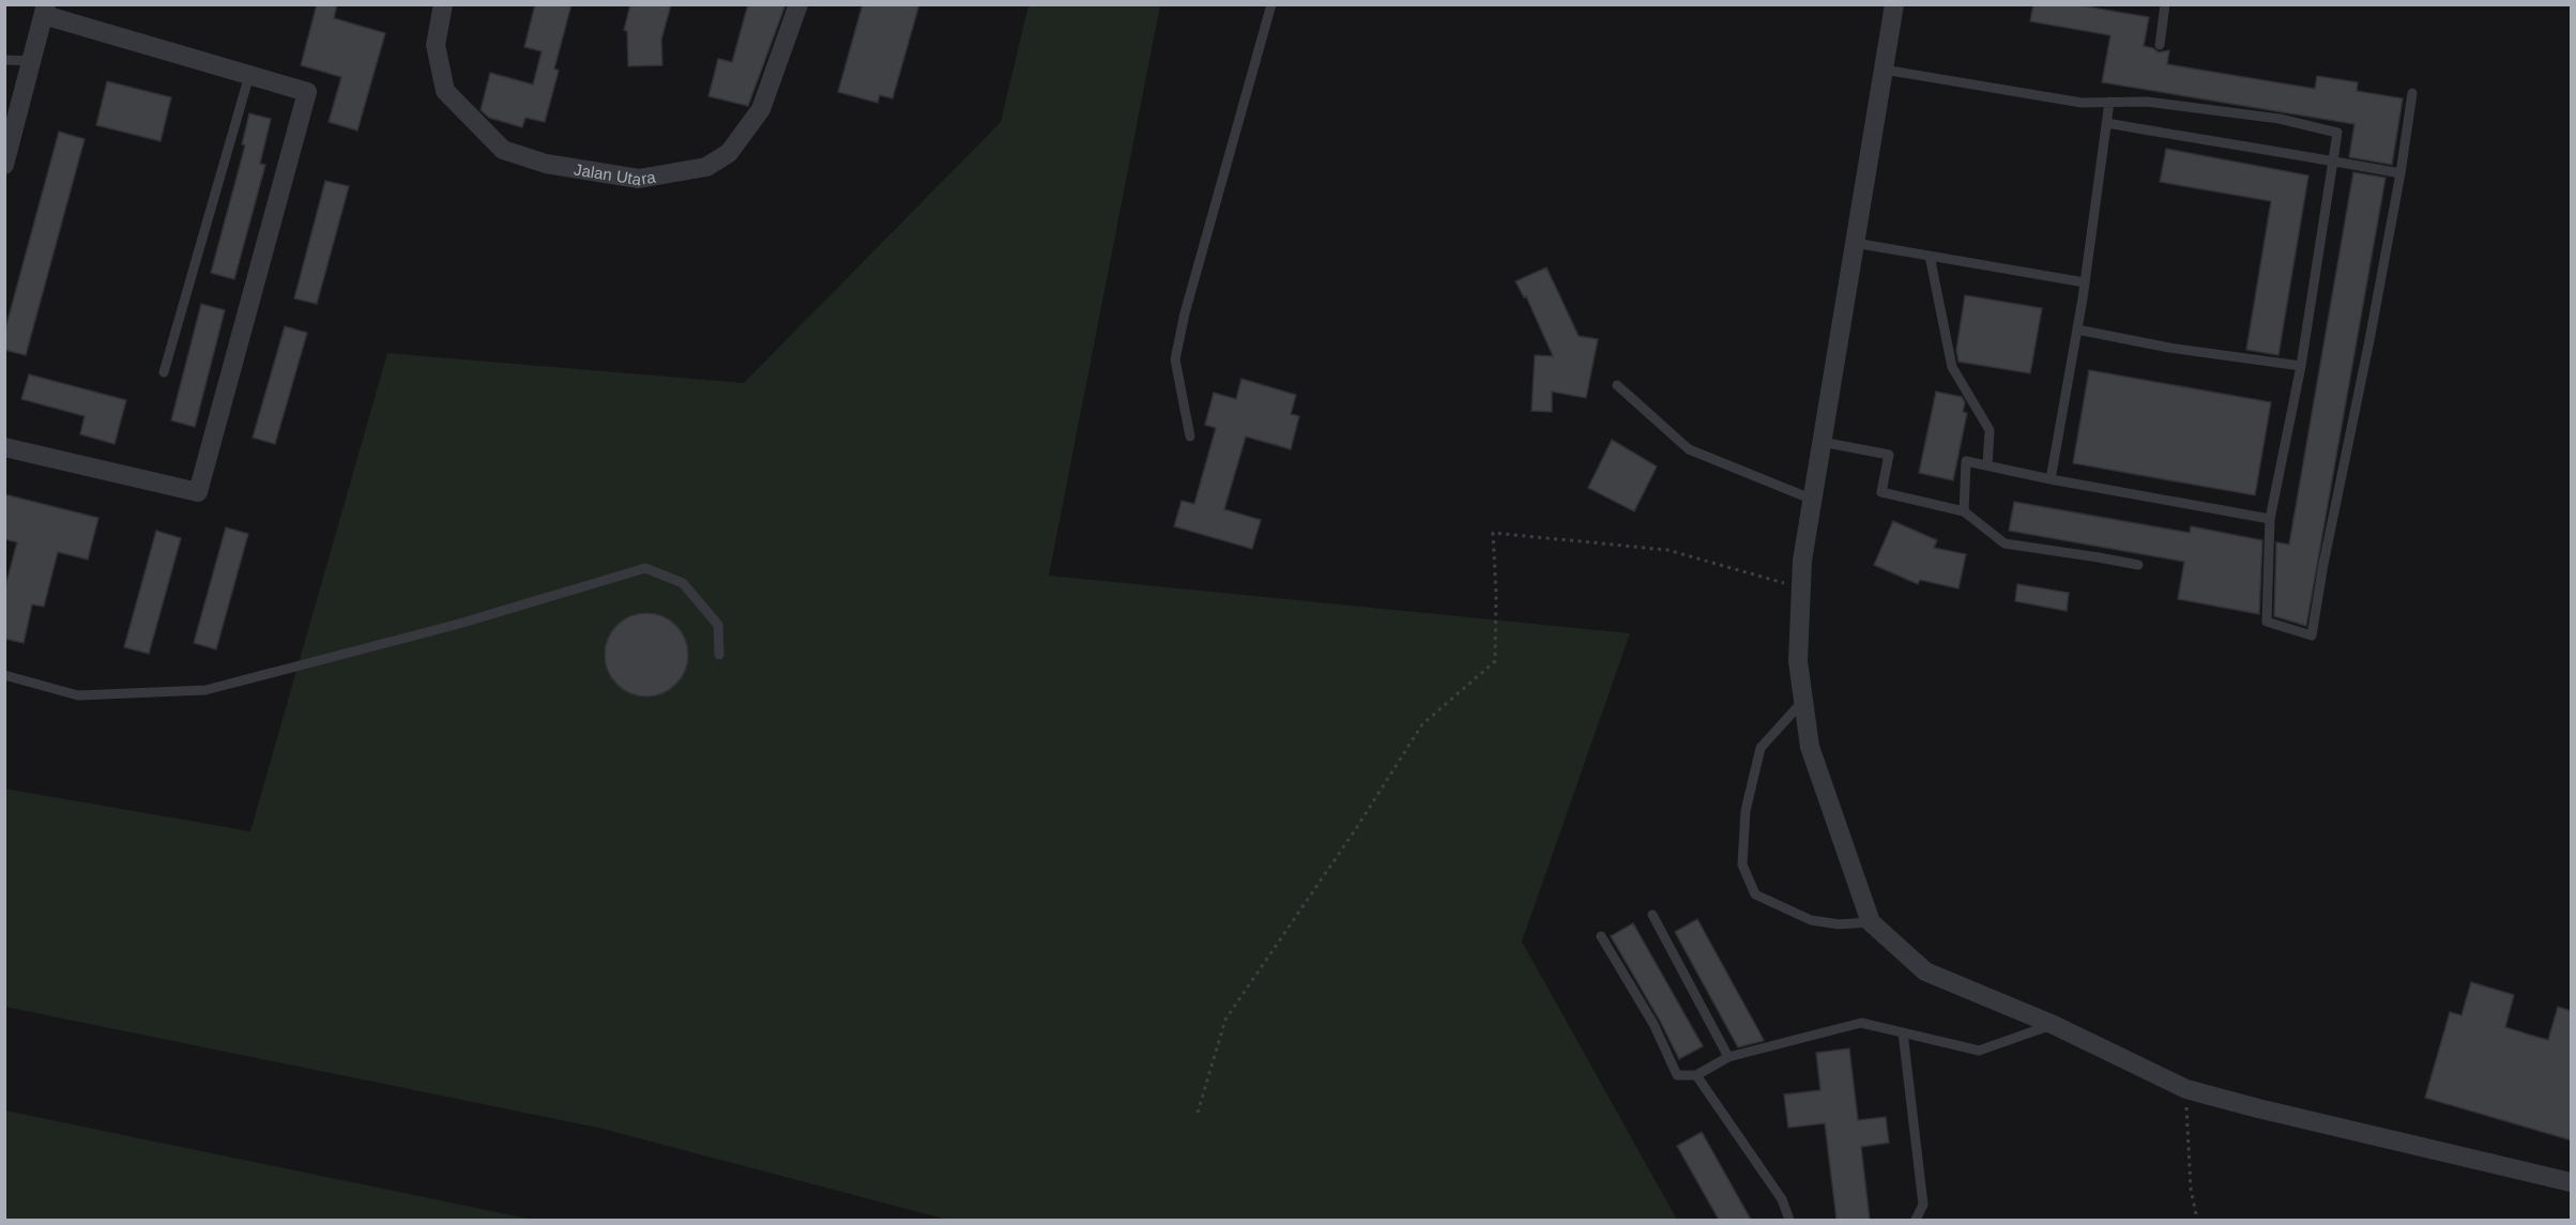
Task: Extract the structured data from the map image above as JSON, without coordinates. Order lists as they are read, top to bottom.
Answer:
{
  "streets": {
    "street": ["Jalan Utara"]
  }
}
